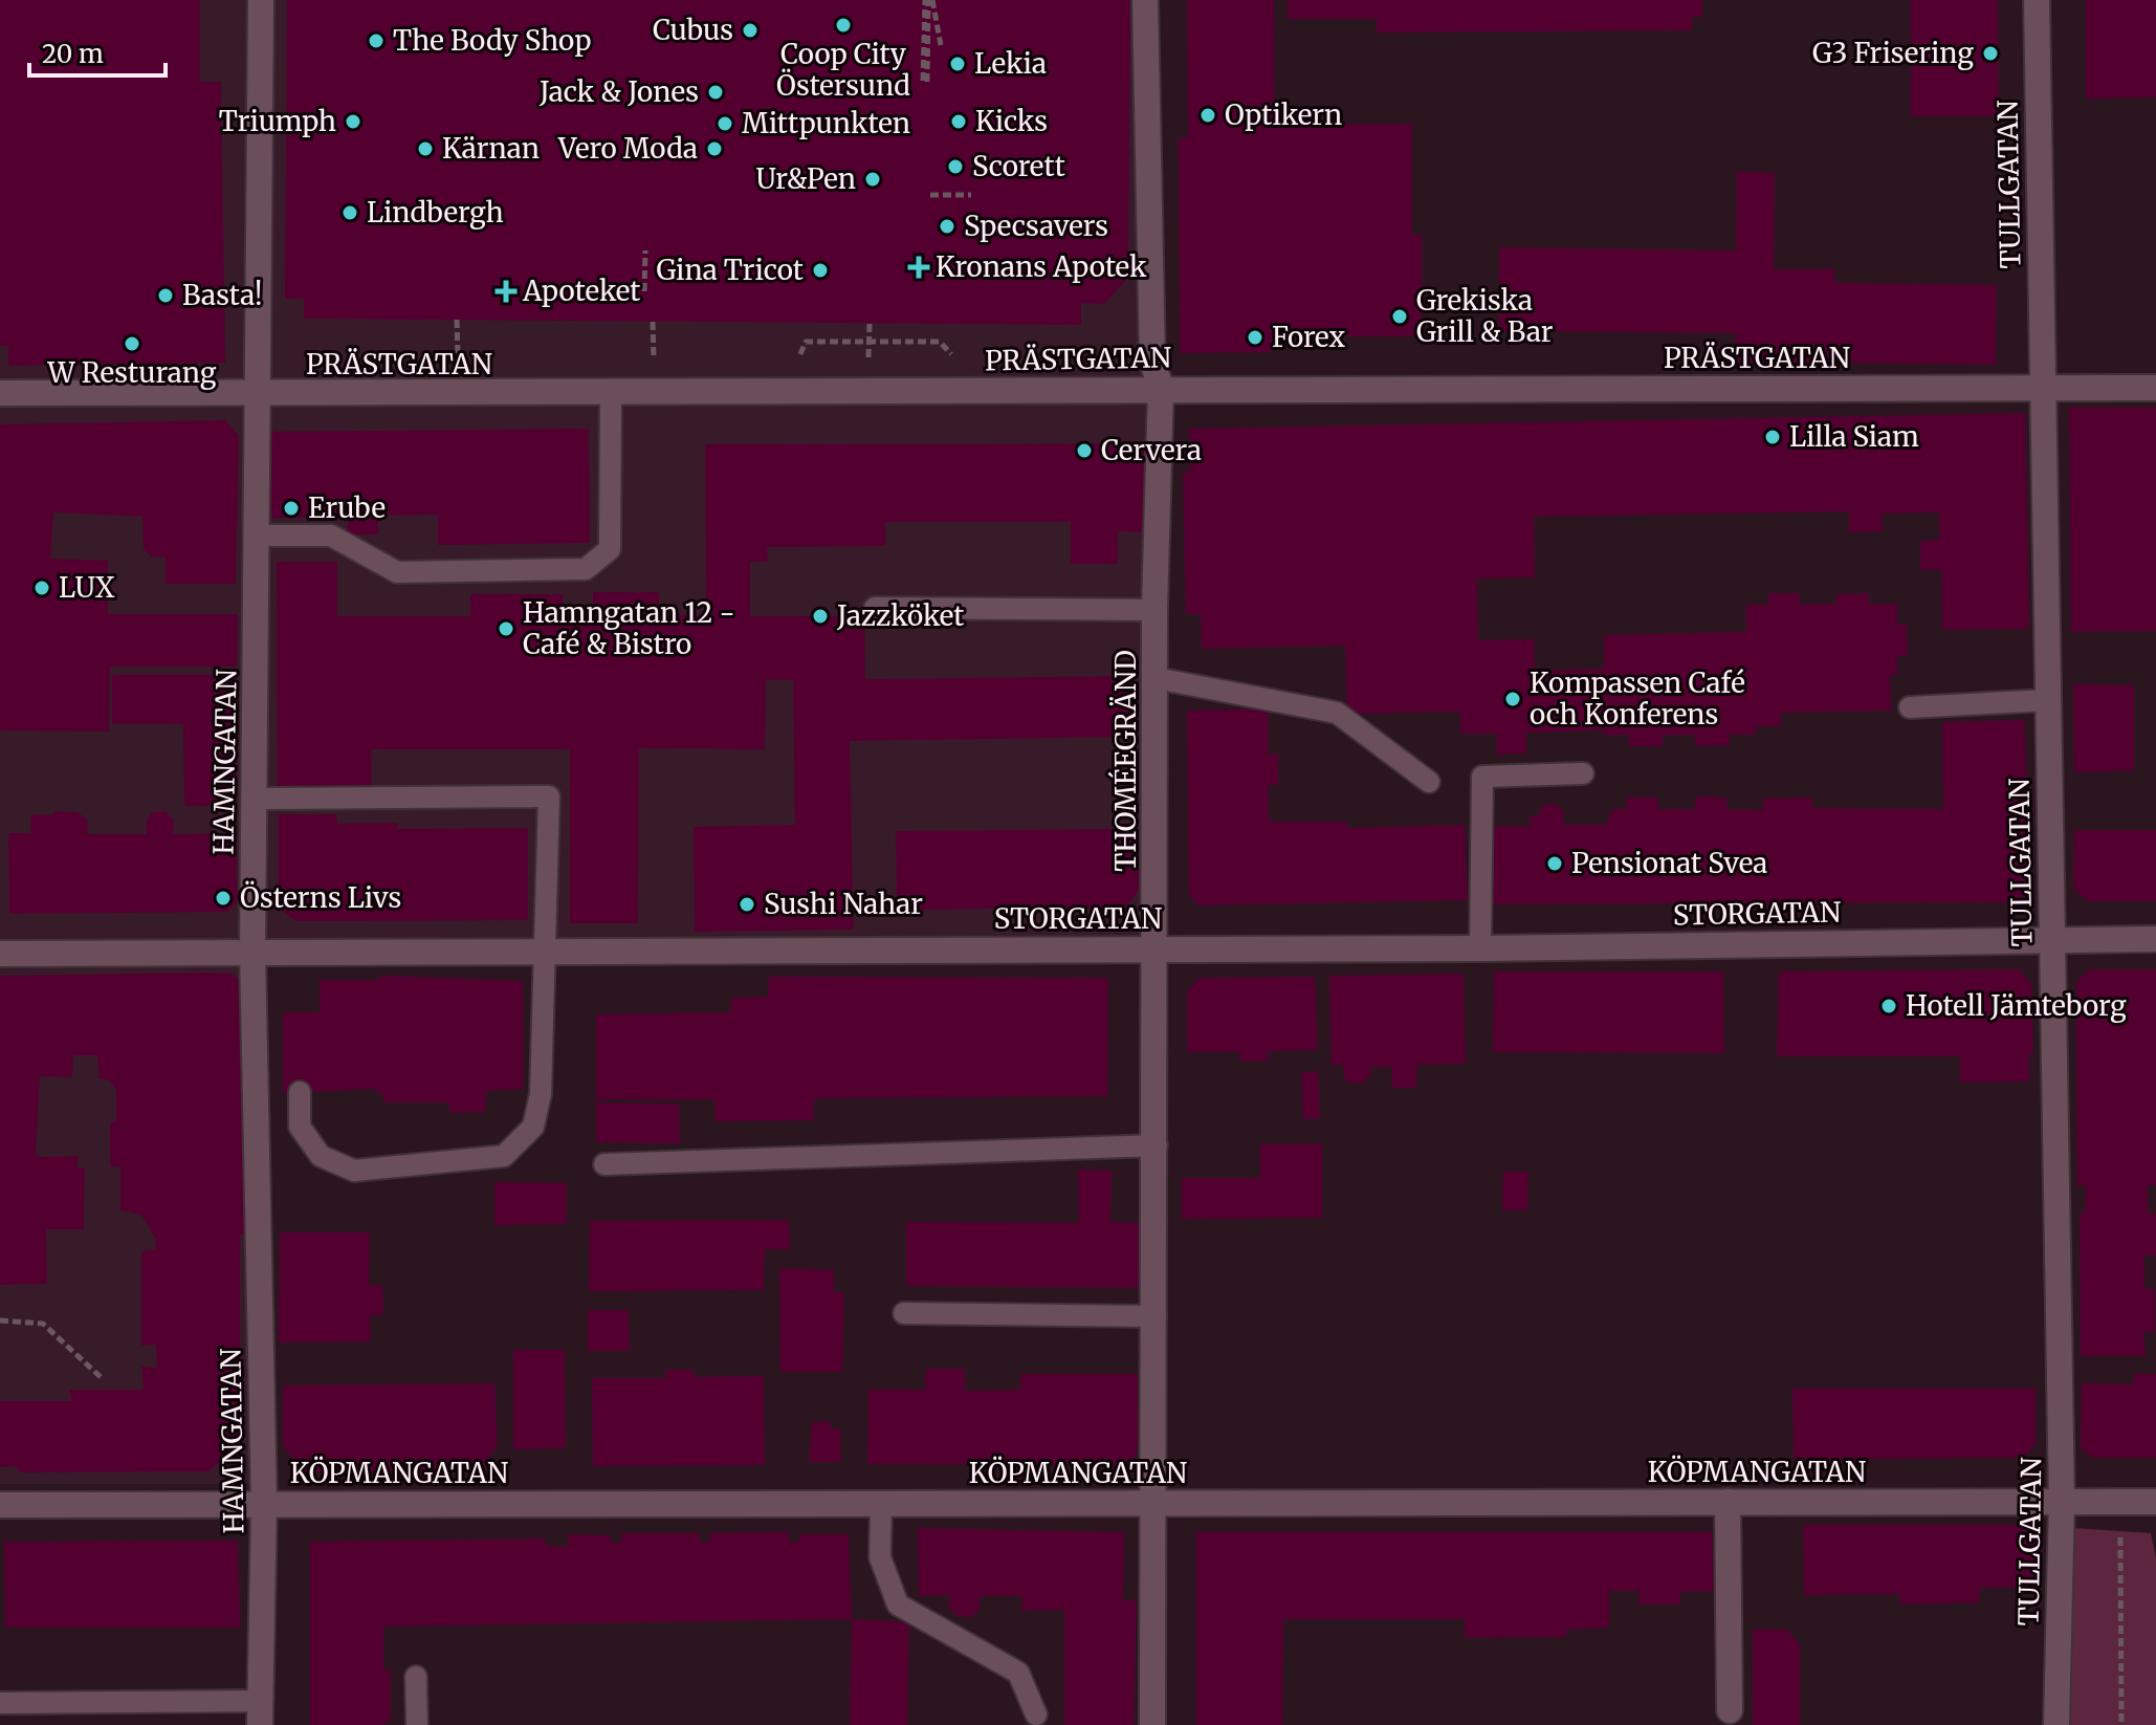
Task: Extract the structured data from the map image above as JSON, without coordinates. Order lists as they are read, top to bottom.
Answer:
{
  "streets": {
    "street": [
      "TULLGATAN",
      "PRÄSTGATAN",
      "THOMÉEGRÄND",
      "HAMNGATAN",
      "STORGATAN",
      "KÖPMANGATAN"
    ]
  },
  "crossings": [
    ["TULLGATAN", "PRÄSTGATAN"],
    ["TULLGATAN", "STORGATAN"],
    ["TULLGATAN", "KÖPMANGATAN"],
    ["PRÄSTGATAN", "THOMÉEGRÄND"],
    ["PRÄSTGATAN", "HAMNGATAN"],
    ["THOMÉEGRÄND", "STORGATAN"],
    ["THOMÉEGRÄND", "KÖPMANGATAN"],
    ["HAMNGATAN", "STORGATAN"],
    ["HAMNGATAN", "KÖPMANGATAN"]
  ],
  "places": {
    "other": [
      "Coop City Östersund",
      "Cubus",
      "The Body Shop",
      "G3 Frisering",
      "Lekia",
      "Jack & Jones",
      "Optikern",
      "Triumph",
      "Kicks",
      "Mittpunkten",
      "Kärnan",
      "Vero Moda",
      "Scorett",
      "Ur&Pen",
      "Lindbergh",
      "Specsavers",
      "Gina Tricot",
      "Basta!",
      "Grekiska Grill & Bar",
      "Forex",
      "W Resturang",
      "Lilla Siam",
      "Cervera",
      "Erube",
      "LUX",
      "Jazzköket",
      "Hamngatan 12 - Café & Bistro",
      "Kompassen Café och Konferens",
      "Pensionat Svea",
      "Österns Livs",
      "Sushi Nahar",
      "Hotell Jämteborg"
    ],
    "health": ["Kronans Apotek", "Apoteket"]
  },
  "scale_bar": "20 m"
}
